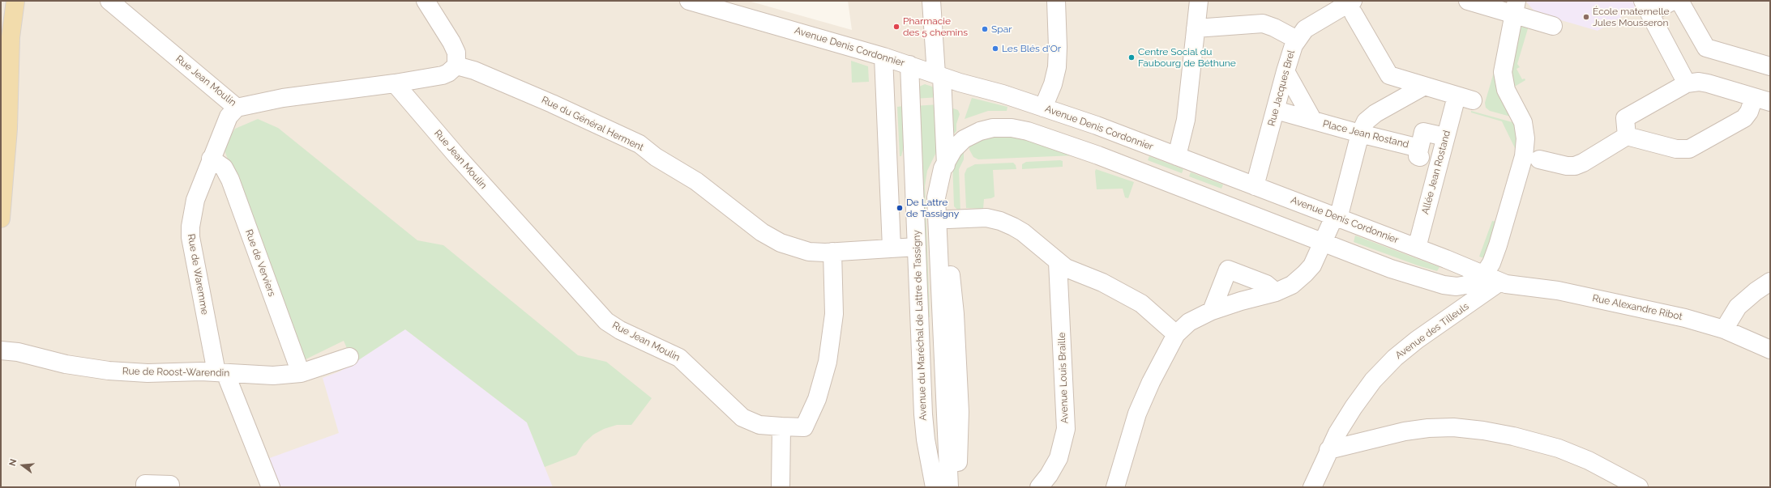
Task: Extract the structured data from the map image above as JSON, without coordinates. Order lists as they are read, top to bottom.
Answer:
{
  "streets": {
    "street": [
      "Avenue Denis Cordonnier",
      "Rue Jean Moulin",
      "Rue Jacques Brel",
      "Rue du Général Herment",
      "Place Jean Rostand",
      "Allée Jean Rostand",
      "Rue de Verviers",
      "Rue de Waremme",
      "Rue Alexandre Ribot",
      "Avenue du Maréchal de Lattre de Tassigny",
      "Avenue des Tilleuls",
      "Rue de Roost-Warendin",
      "Avenue Louis Braille"
    ]
  },
  "crossings": [
    ["Avenue Denis Cordonnier", "Rue Jacques Brel"],
    ["Avenue Denis Cordonnier", "Allée Jean Rostand"],
    ["Avenue Denis Cordonnier", "Rue Alexandre Ribot"],
    ["Avenue Denis Cordonnier", "Avenue du Maréchal de Lattre de Tassigny"],
    ["Avenue Denis Cordonnier", "Avenue des Tilleuls"],
    ["Rue Jean Moulin", "Rue du Général Herment"],
    ["Rue Jean Moulin", "Rue de Waremme"],
    ["Rue Jacques Brel", "Place Jean Rostand"],
    ["Rue du Général Herment", "Avenue du Maréchal de Lattre de Tassigny"],
    ["Place Jean Rostand", "Allée Jean Rostand"],
    ["Rue de Verviers", "Rue de Waremme"],
    ["Rue de Verviers", "Rue de Roost-Warendin"],
    ["Rue de Waremme", "Rue de Roost-Warendin"],
    ["Rue Alexandre Ribot", "Avenue des Tilleuls"]
  ],
  "places": [
    "École maternelle Jules Mousseron",
    "Pharmacie des 5 chemins",
    "Spar",
    "Les Blés d'Or",
    "Centre Social du Faubourg de Béthune",
    "De Lattre de Tassigny"
  ],
  "north": "left"
}
